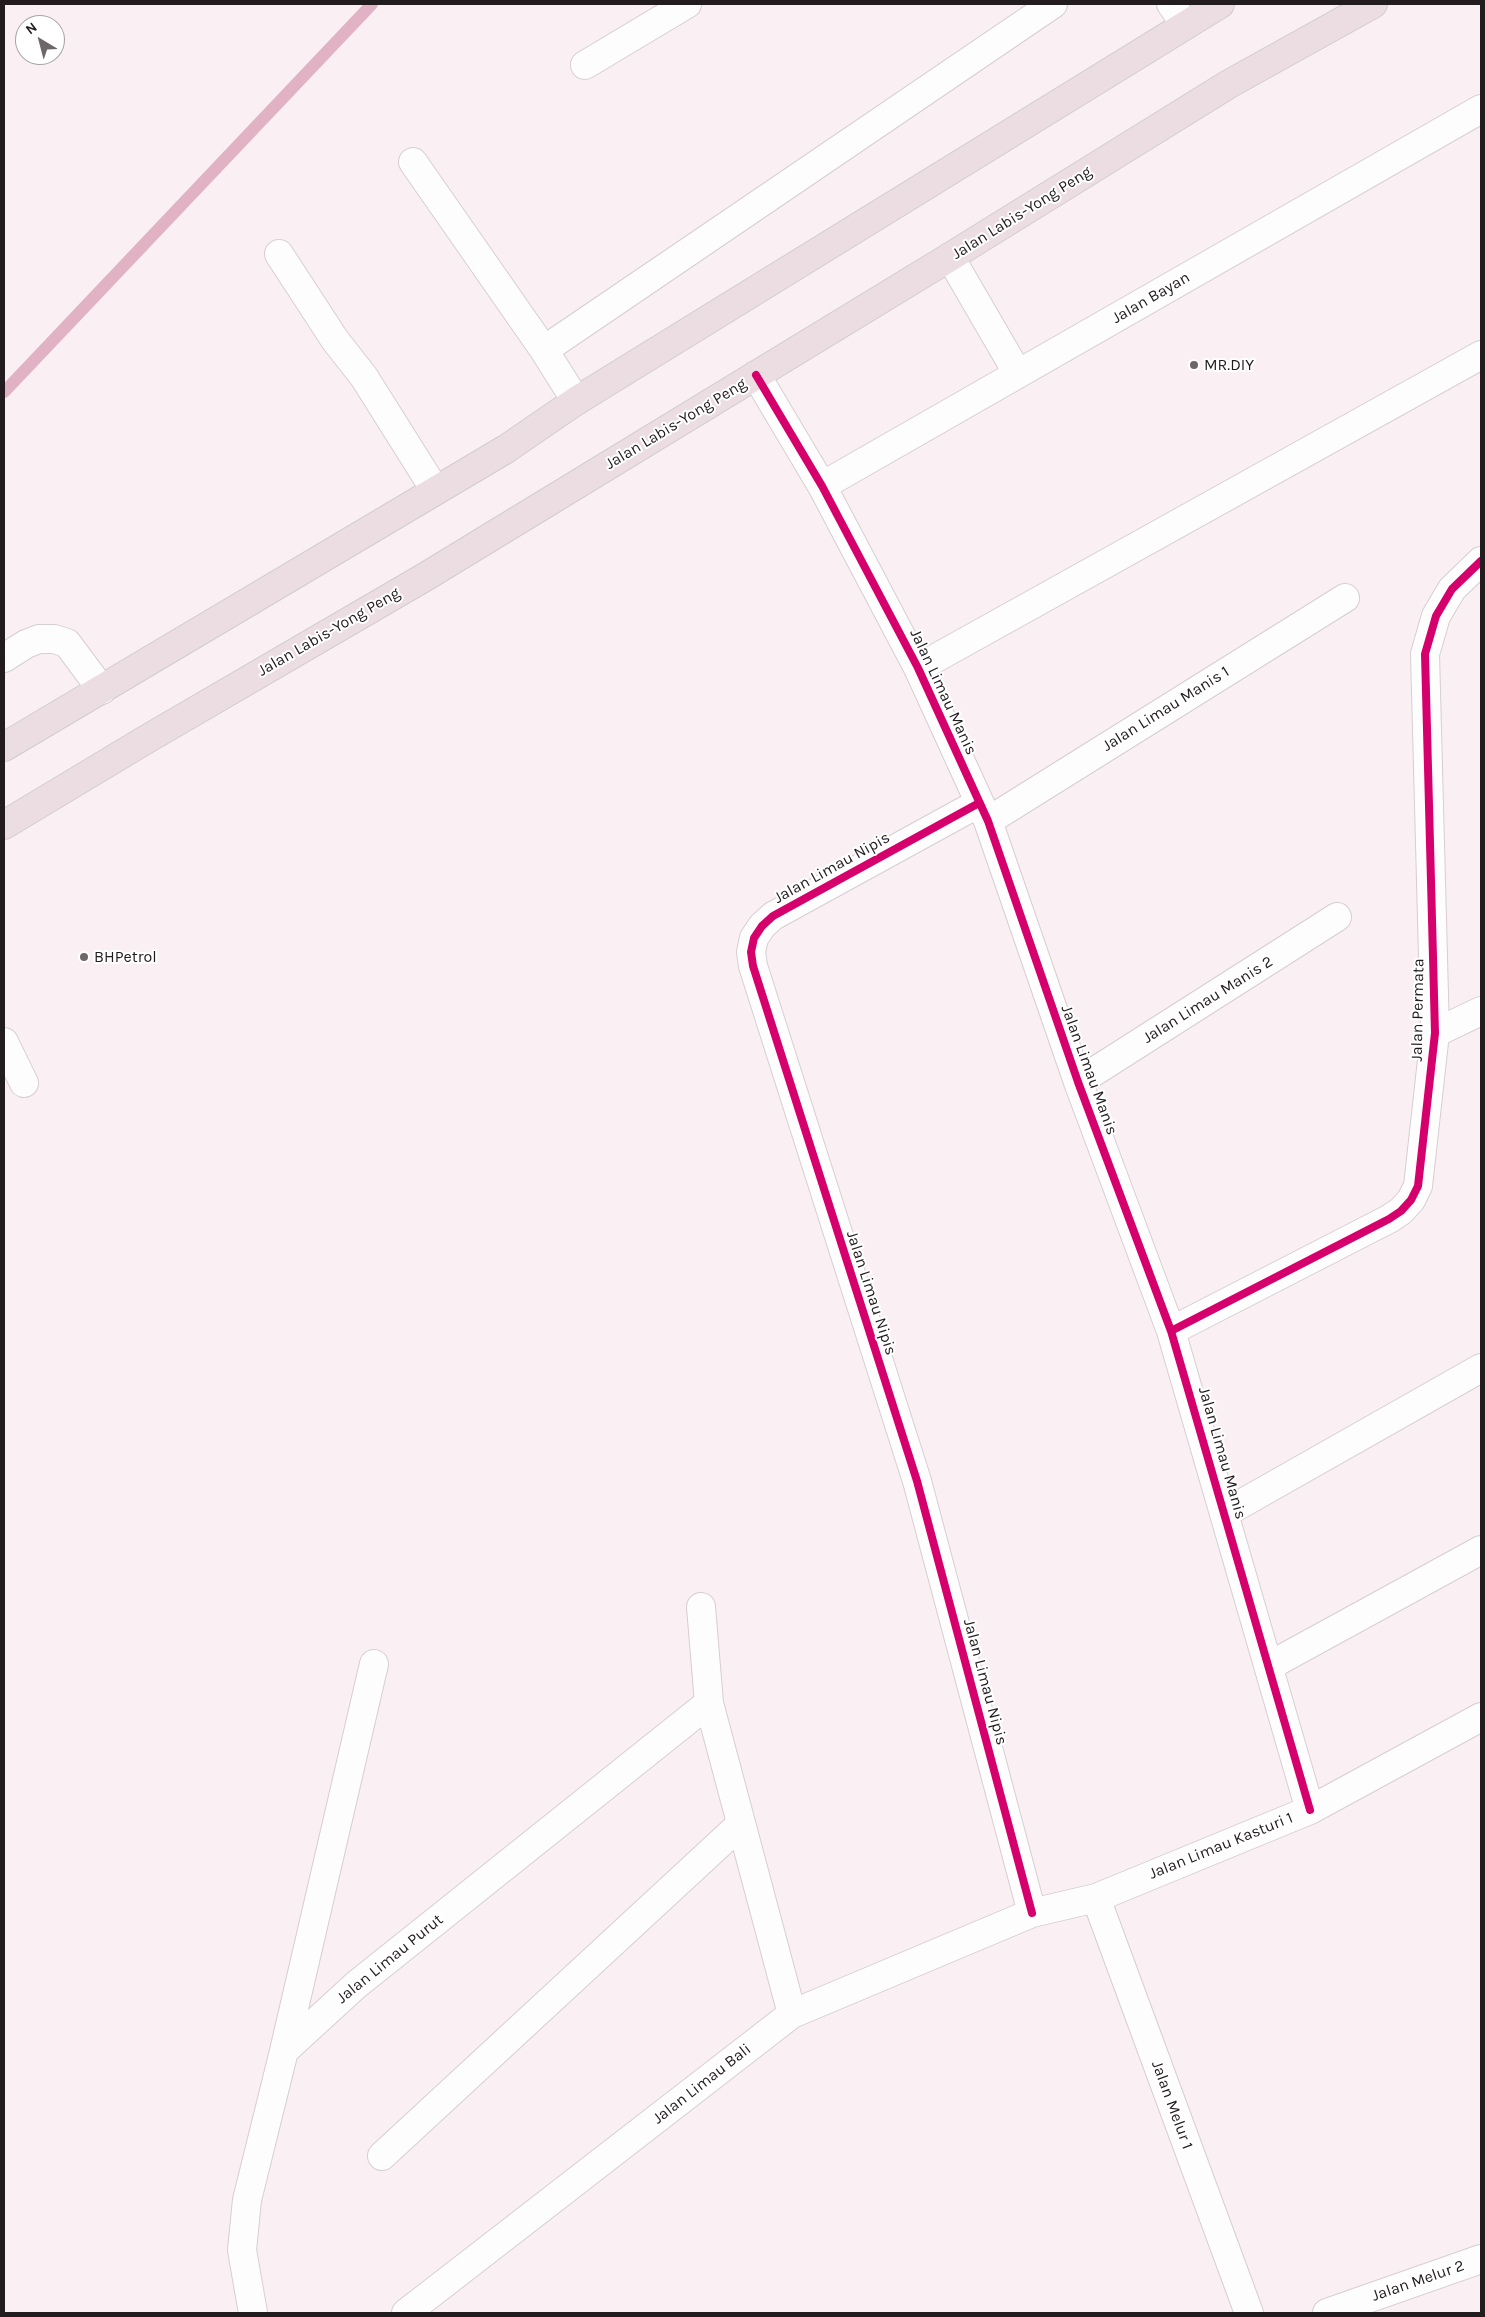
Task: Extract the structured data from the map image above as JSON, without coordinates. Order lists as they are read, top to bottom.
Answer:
{
  "streets": {
    "highway": ["Jalan Labis-Yong Peng"],
    "street": [
      "Jalan Bayan",
      "Jalan Limau Manis",
      "Jalan Limau Manis 1",
      "Jalan Limau Nipis",
      "Jalan Limau Manis 2",
      "Jalan Permata",
      "Jalan Limau Kasturi 1",
      "Jalan Limau Purut",
      "Jalan Limau Bali",
      "Jalan Melur 1",
      "Jalan Melur 2"
    ]
  },
  "crossings": [
    ["Jalan Labis-Yong Peng", "Jalan Limau Manis"],
    ["Jalan Bayan", "Jalan Limau Manis"],
    ["Jalan Limau Manis", "Jalan Limau Manis 1"],
    ["Jalan Limau Manis", "Jalan Limau Nipis"],
    ["Jalan Limau Manis", "Jalan Limau Manis 2"],
    ["Jalan Limau Manis", "Jalan Permata"],
    ["Jalan Limau Manis", "Jalan Limau Kasturi 1"],
    ["Jalan Limau Manis 1", "Jalan Limau Nipis"],
    ["Jalan Limau Nipis", "Jalan Limau Kasturi 1"],
    ["Jalan Limau Nipis", "Jalan Limau Bali"],
    ["Jalan Limau Kasturi 1", "Jalan Limau Bali"],
    ["Jalan Limau Kasturi 1", "Jalan Melur 1"]
  ],
  "places": ["MR.DIY", "BHPetrol"],
  "north": "top left"
}
